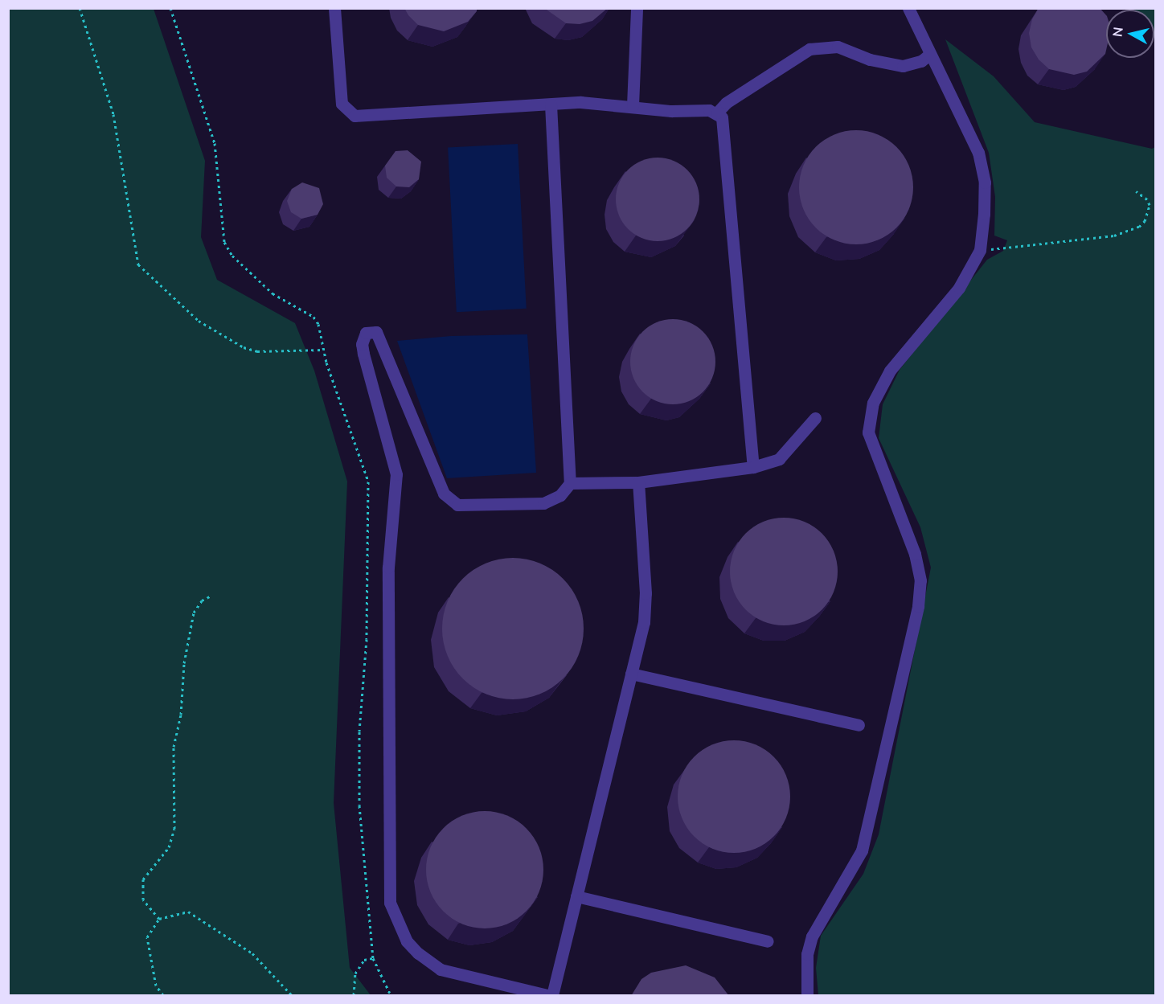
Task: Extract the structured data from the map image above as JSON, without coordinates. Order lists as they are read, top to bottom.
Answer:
{
  "north": "left"
}
